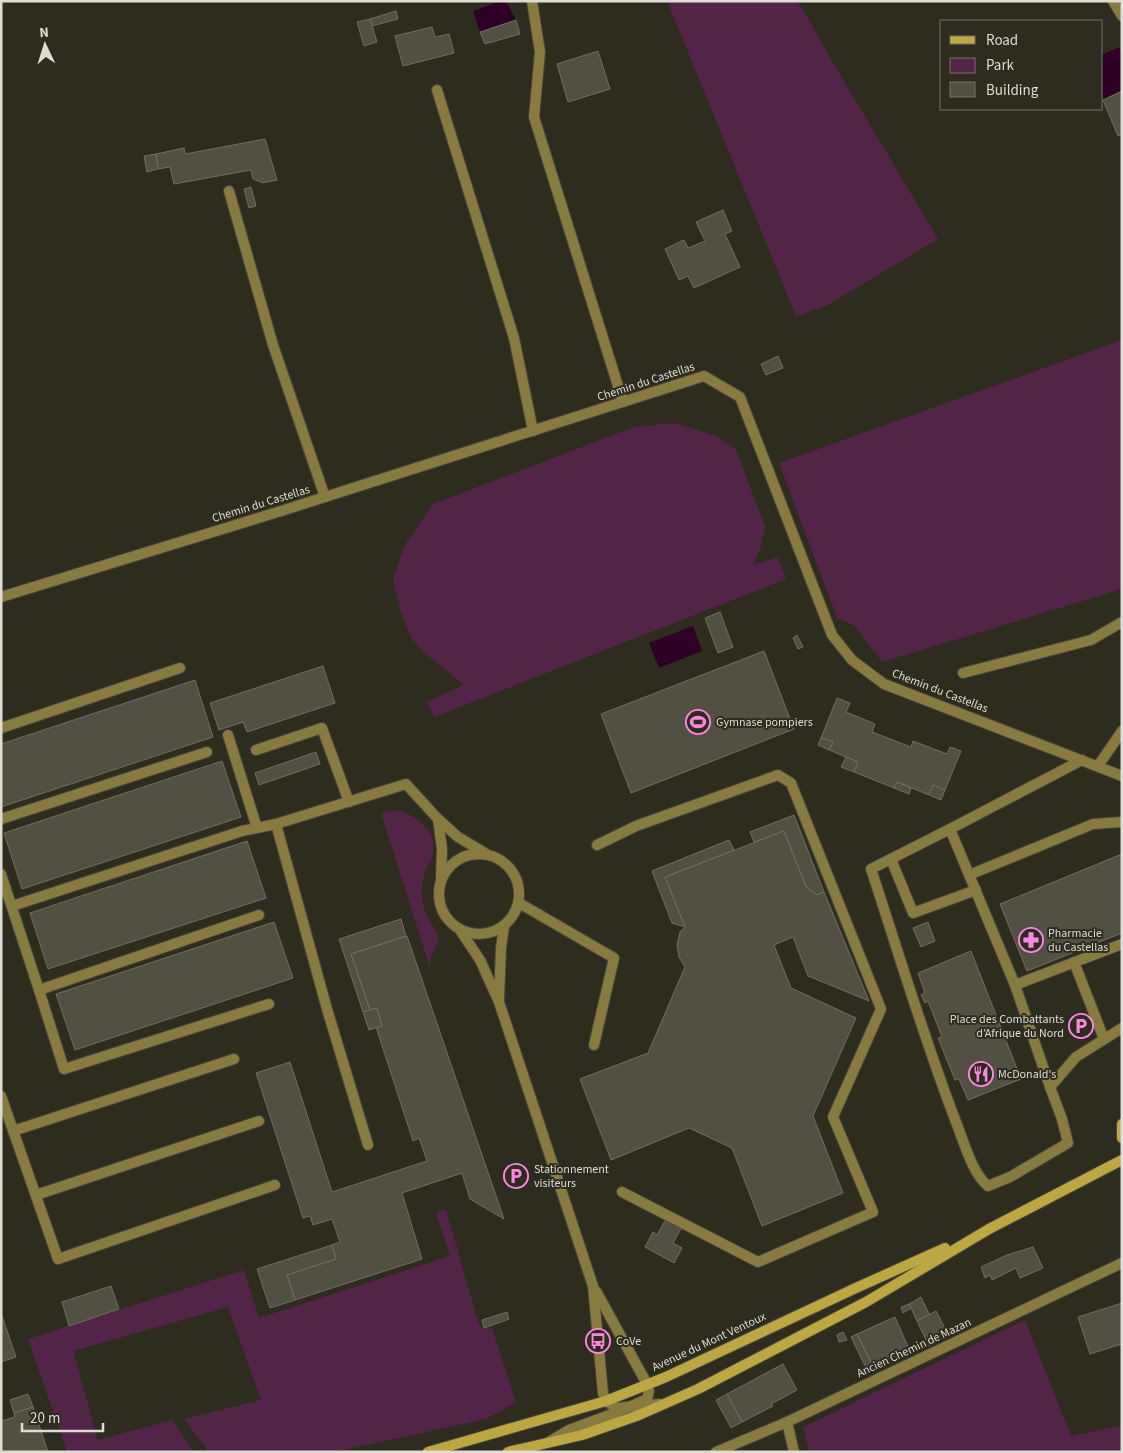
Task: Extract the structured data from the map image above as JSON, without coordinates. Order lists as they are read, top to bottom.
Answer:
{
  "streets": {
    "main road": ["Avenue du Mont Ventoux"],
    "street": ["Chemin du Castellas", "Ancien Chemin de Mazan"]
  },
  "places": {
    "sports": ["Gymnase pompiers"],
    "pharmacy": ["Pharmacie du Castellas"],
    "parking": ["Place des Combattants d’Afrique du Nord", "Stationnement visiteurs"],
    "restaurant": ["McDonald's"],
    "bus stop": ["CoVe"]
  },
  "legend": ["Road", "Park", "Building"],
  "scale_bar": "20 m",
  "north": "top"
}
